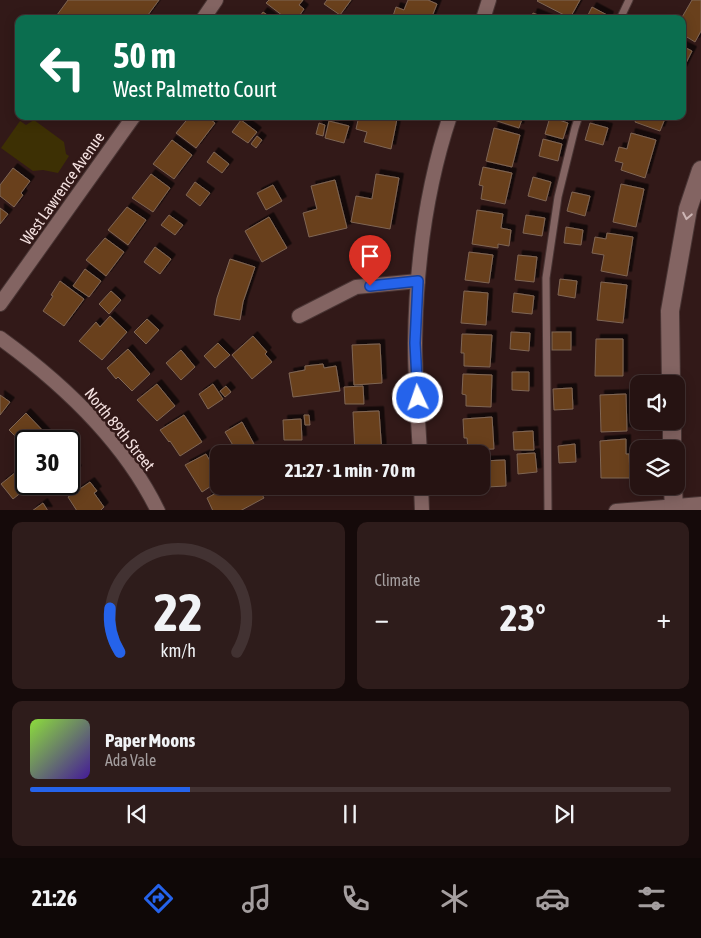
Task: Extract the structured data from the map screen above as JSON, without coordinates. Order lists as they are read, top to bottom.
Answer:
{
  "streets": {
    "street": ["West Lawrence Avenue", "North 89th Street"]
  },
  "page": {
    "turn": ["50 m", "West Palmetto Court"],
    "limit": "30",
    "trip": "21:27 · 1 min · 70 m",
    "tile": "Climate",
    "heat": ["−", "23°", "+"],
    "song": ["Paper Moons", "Ada Vale"],
    "tabs": "21:26",
    "gauge": ["22", "km/h"]
  }
}
